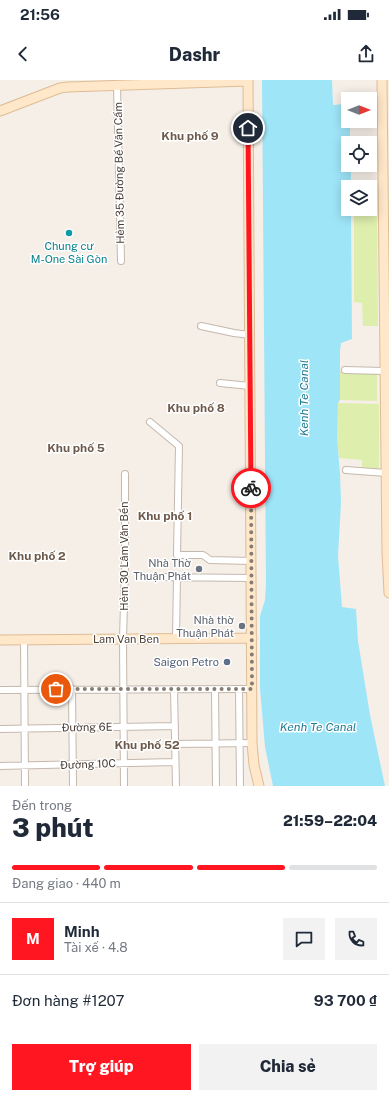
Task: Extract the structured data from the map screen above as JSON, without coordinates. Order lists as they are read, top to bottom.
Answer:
{
  "streets": {
    "main road": ["Lam Van Ben"],
    "street": [
      "Hẻm 35 Đường Bế Văn Cấm",
      "Hẻm 30 Lâm Văn Bền",
      "Đường 6E",
      "Đường 10C"
    ]
  },
  "crossings": [
    ["Hẻm 30 Lâm Văn Bền", "Lam Van Ben"],
    ["Hẻm 30 Lâm Văn Bền", "Đường 6E"],
    ["Hẻm 30 Lâm Văn Bền", "Đường 10C"]
  ],
  "districts": [
    "Khu phố 9",
    "Khu phố 8",
    "Khu phố 5",
    "Khu phố 1",
    "Khu phố 2",
    "Khu phố 52"
  ],
  "water": ["Kenh Te Canal"],
  "places": [
    "Chung cư M-One Sài Gòn",
    "Nhà Thờ Thuận Phát",
    "Nhà thờ Thuận Phát",
    "Saigon Petro"
  ],
  "north": "right",
  "page": {
    "status": "21:56",
    "header": "Dashr",
    "heading": ["3 phút", "Đến trong", "21:59–22:04"],
    "panel": [
      "Minh",
      "Tài xế · 4.8",
      "Đơn hàng #1207",
      "93 700 ₫"
    ],
    "bar": "Đang giao · 440 m",
    "round": "M",
    "buttons": ["Trợ giúp", "Chia sẻ"]
  }
}
